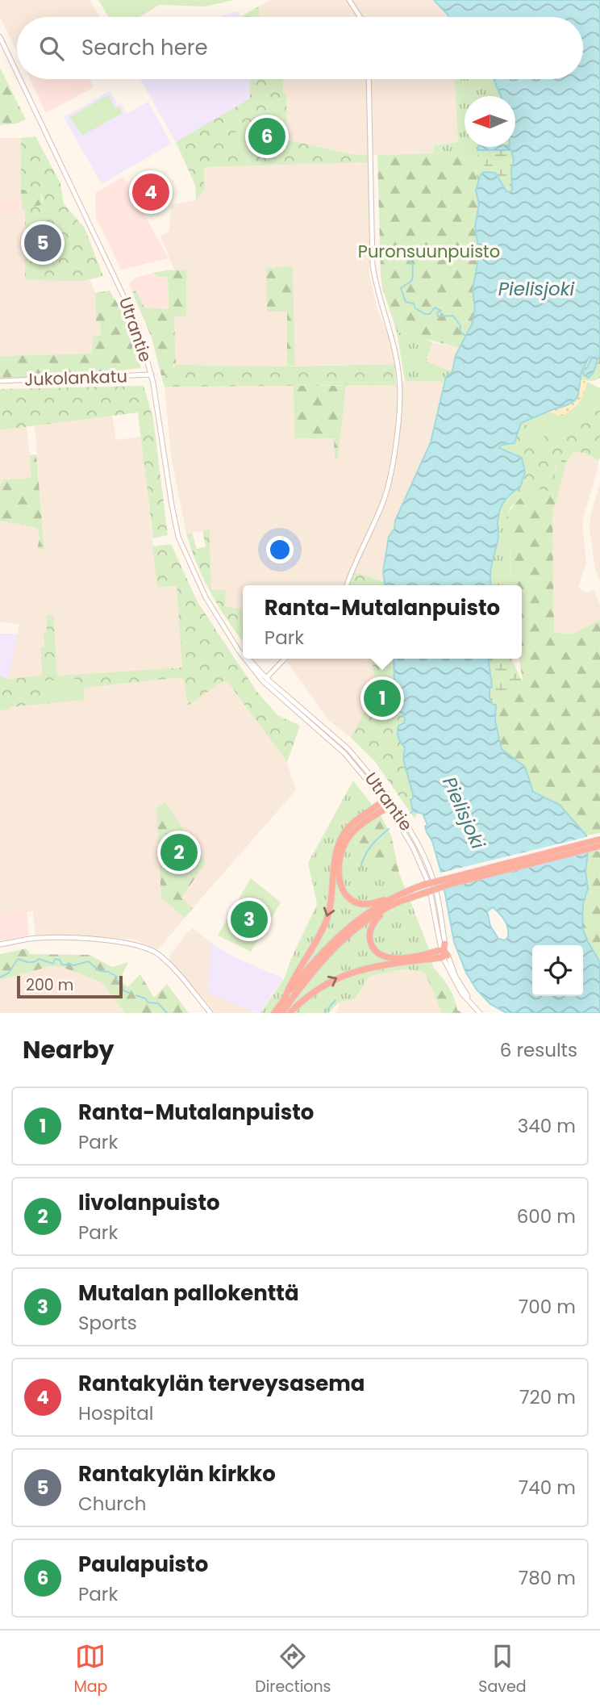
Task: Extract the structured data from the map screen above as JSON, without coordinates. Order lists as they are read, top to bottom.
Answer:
{
  "streets": {
    "main road": ["Utrantie", "Jukolankatu"]
  },
  "crossings": [
    ["Utrantie", "Jukolankatu"]
  ],
  "water": ["Pielisjoki"],
  "parks": ["Puronsuunpuisto"],
  "scale_bar": "200 m",
  "north": "left",
  "page": {
    "search": "Search here",
    "pins": [
      "6",
      "4",
      "5",
      "1",
      "2",
      "3"
    ],
    "popup": ["Ranta-Mutalanpuisto", "Park"],
    "scale": "200 m",
    "heading": ["Nearby", "6 results"],
    "list": [
      {
        "mark": "1",
        "name": "Ranta-Mutalanpuisto",
        "note": "Park",
        "value": "340 m"
      },
      {
        "mark": "2",
        "name": "Iivolanpuisto",
        "note": "Park",
        "value": "600 m"
      },
      {
        "mark": "3",
        "name": "Mutalan pallokenttä",
        "note": "Sports",
        "value": "700 m"
      },
      {
        "mark": "4",
        "name": "Rantakylän terveysasema",
        "note": "Hospital",
        "value": "720 m"
      },
      {
        "mark": "5",
        "name": "Rantakylän kirkko",
        "note": "Church",
        "value": "740 m"
      },
      {
        "mark": "6",
        "name": "Paulapuisto",
        "note": "Park",
        "value": "780 m"
      }
    ],
    "nav": ["Map", "Directions", "Saved"]
  }
}
